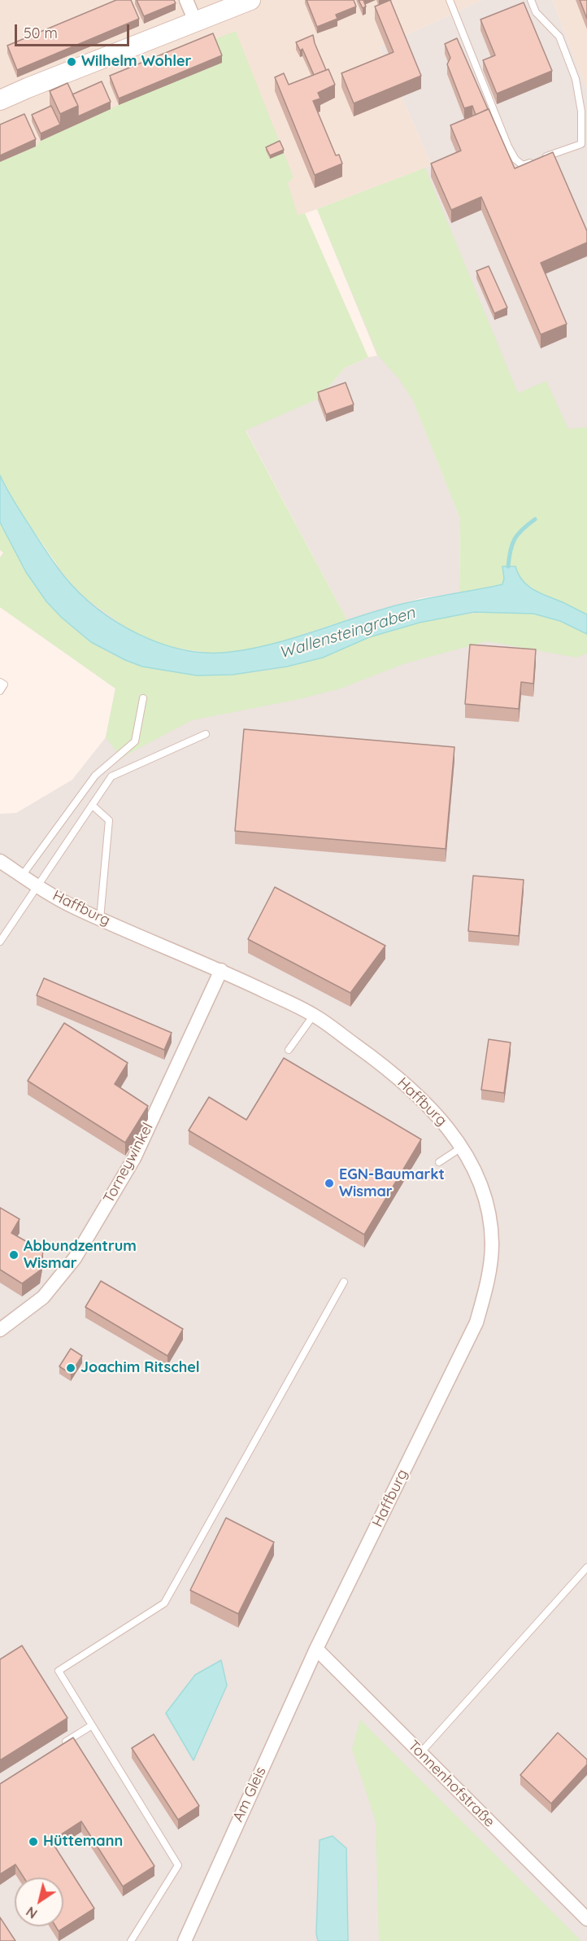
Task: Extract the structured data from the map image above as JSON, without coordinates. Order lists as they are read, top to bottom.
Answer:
{
  "streets": {
    "street": [
      "Haffburg",
      "Torneywinkel",
      "Tonnenhofstraße",
      "Am Gleis"
    ]
  },
  "crossings": [
    ["Haffburg", "Torneywinkel"],
    ["Haffburg", "Tonnenhofstraße"],
    ["Haffburg", "Am Gleis"],
    ["Tonnenhofstraße", "Am Gleis"]
  ],
  "water": ["Wallensteingraben"],
  "places": [
    "Wilhelm Wohler",
    "EGN-Baumarkt Wismar",
    "Abbundzentrum Wismar",
    "Joachim Ritschel",
    "Hüttemann"
  ],
  "scale_bar": "50 m",
  "north": "bottom left"
}
